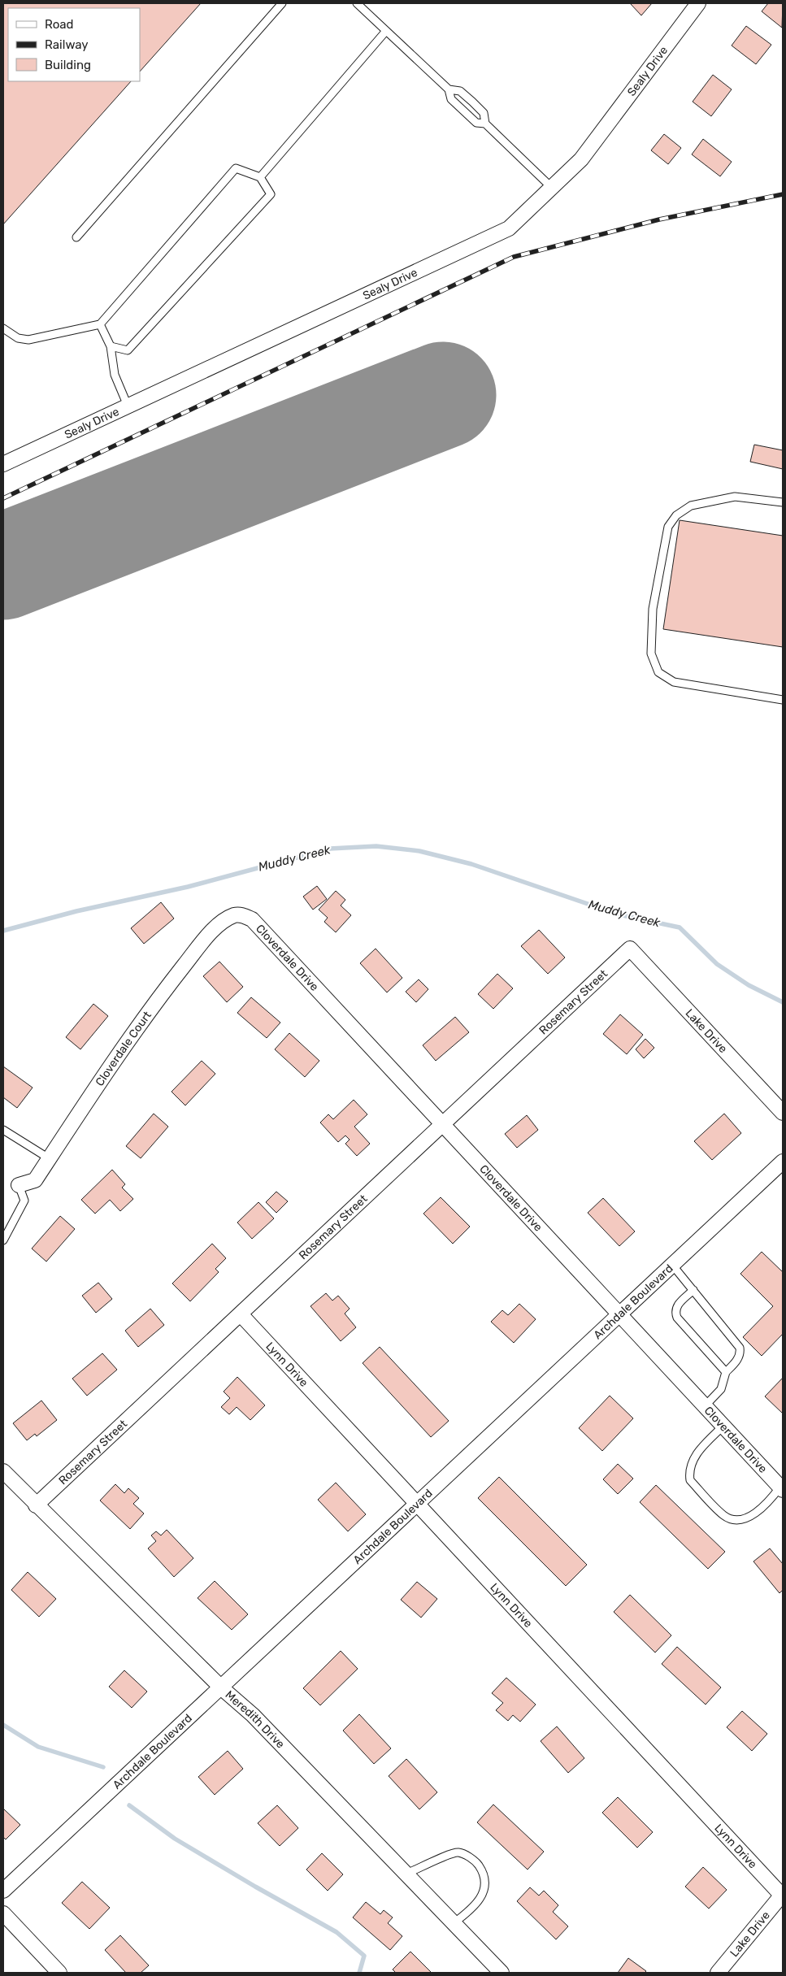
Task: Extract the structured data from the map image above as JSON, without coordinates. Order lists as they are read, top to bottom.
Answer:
{
  "streets": {
    "street": [
      "Sealy Drive",
      "Cloverdale Drive",
      "Rosemary Street",
      "Lake Drive",
      "Cloverdale Court",
      "Archdale Boulevard",
      "Lynn Drive",
      "Meredith Drive"
    ]
  },
  "crossings": [
    ["Cloverdale Drive", "Rosemary Street"],
    ["Cloverdale Drive", "Cloverdale Court"],
    ["Cloverdale Drive", "Archdale Boulevard"],
    ["Rosemary Street", "Lake Drive"],
    ["Rosemary Street", "Lynn Drive"],
    ["Rosemary Street", "Meredith Drive"],
    ["Lake Drive", "Lynn Drive"],
    ["Archdale Boulevard", "Lynn Drive"],
    ["Archdale Boulevard", "Meredith Drive"]
  ],
  "water": ["Muddy Creek"],
  "legend": ["Road", "Railway", "Building"]
}
